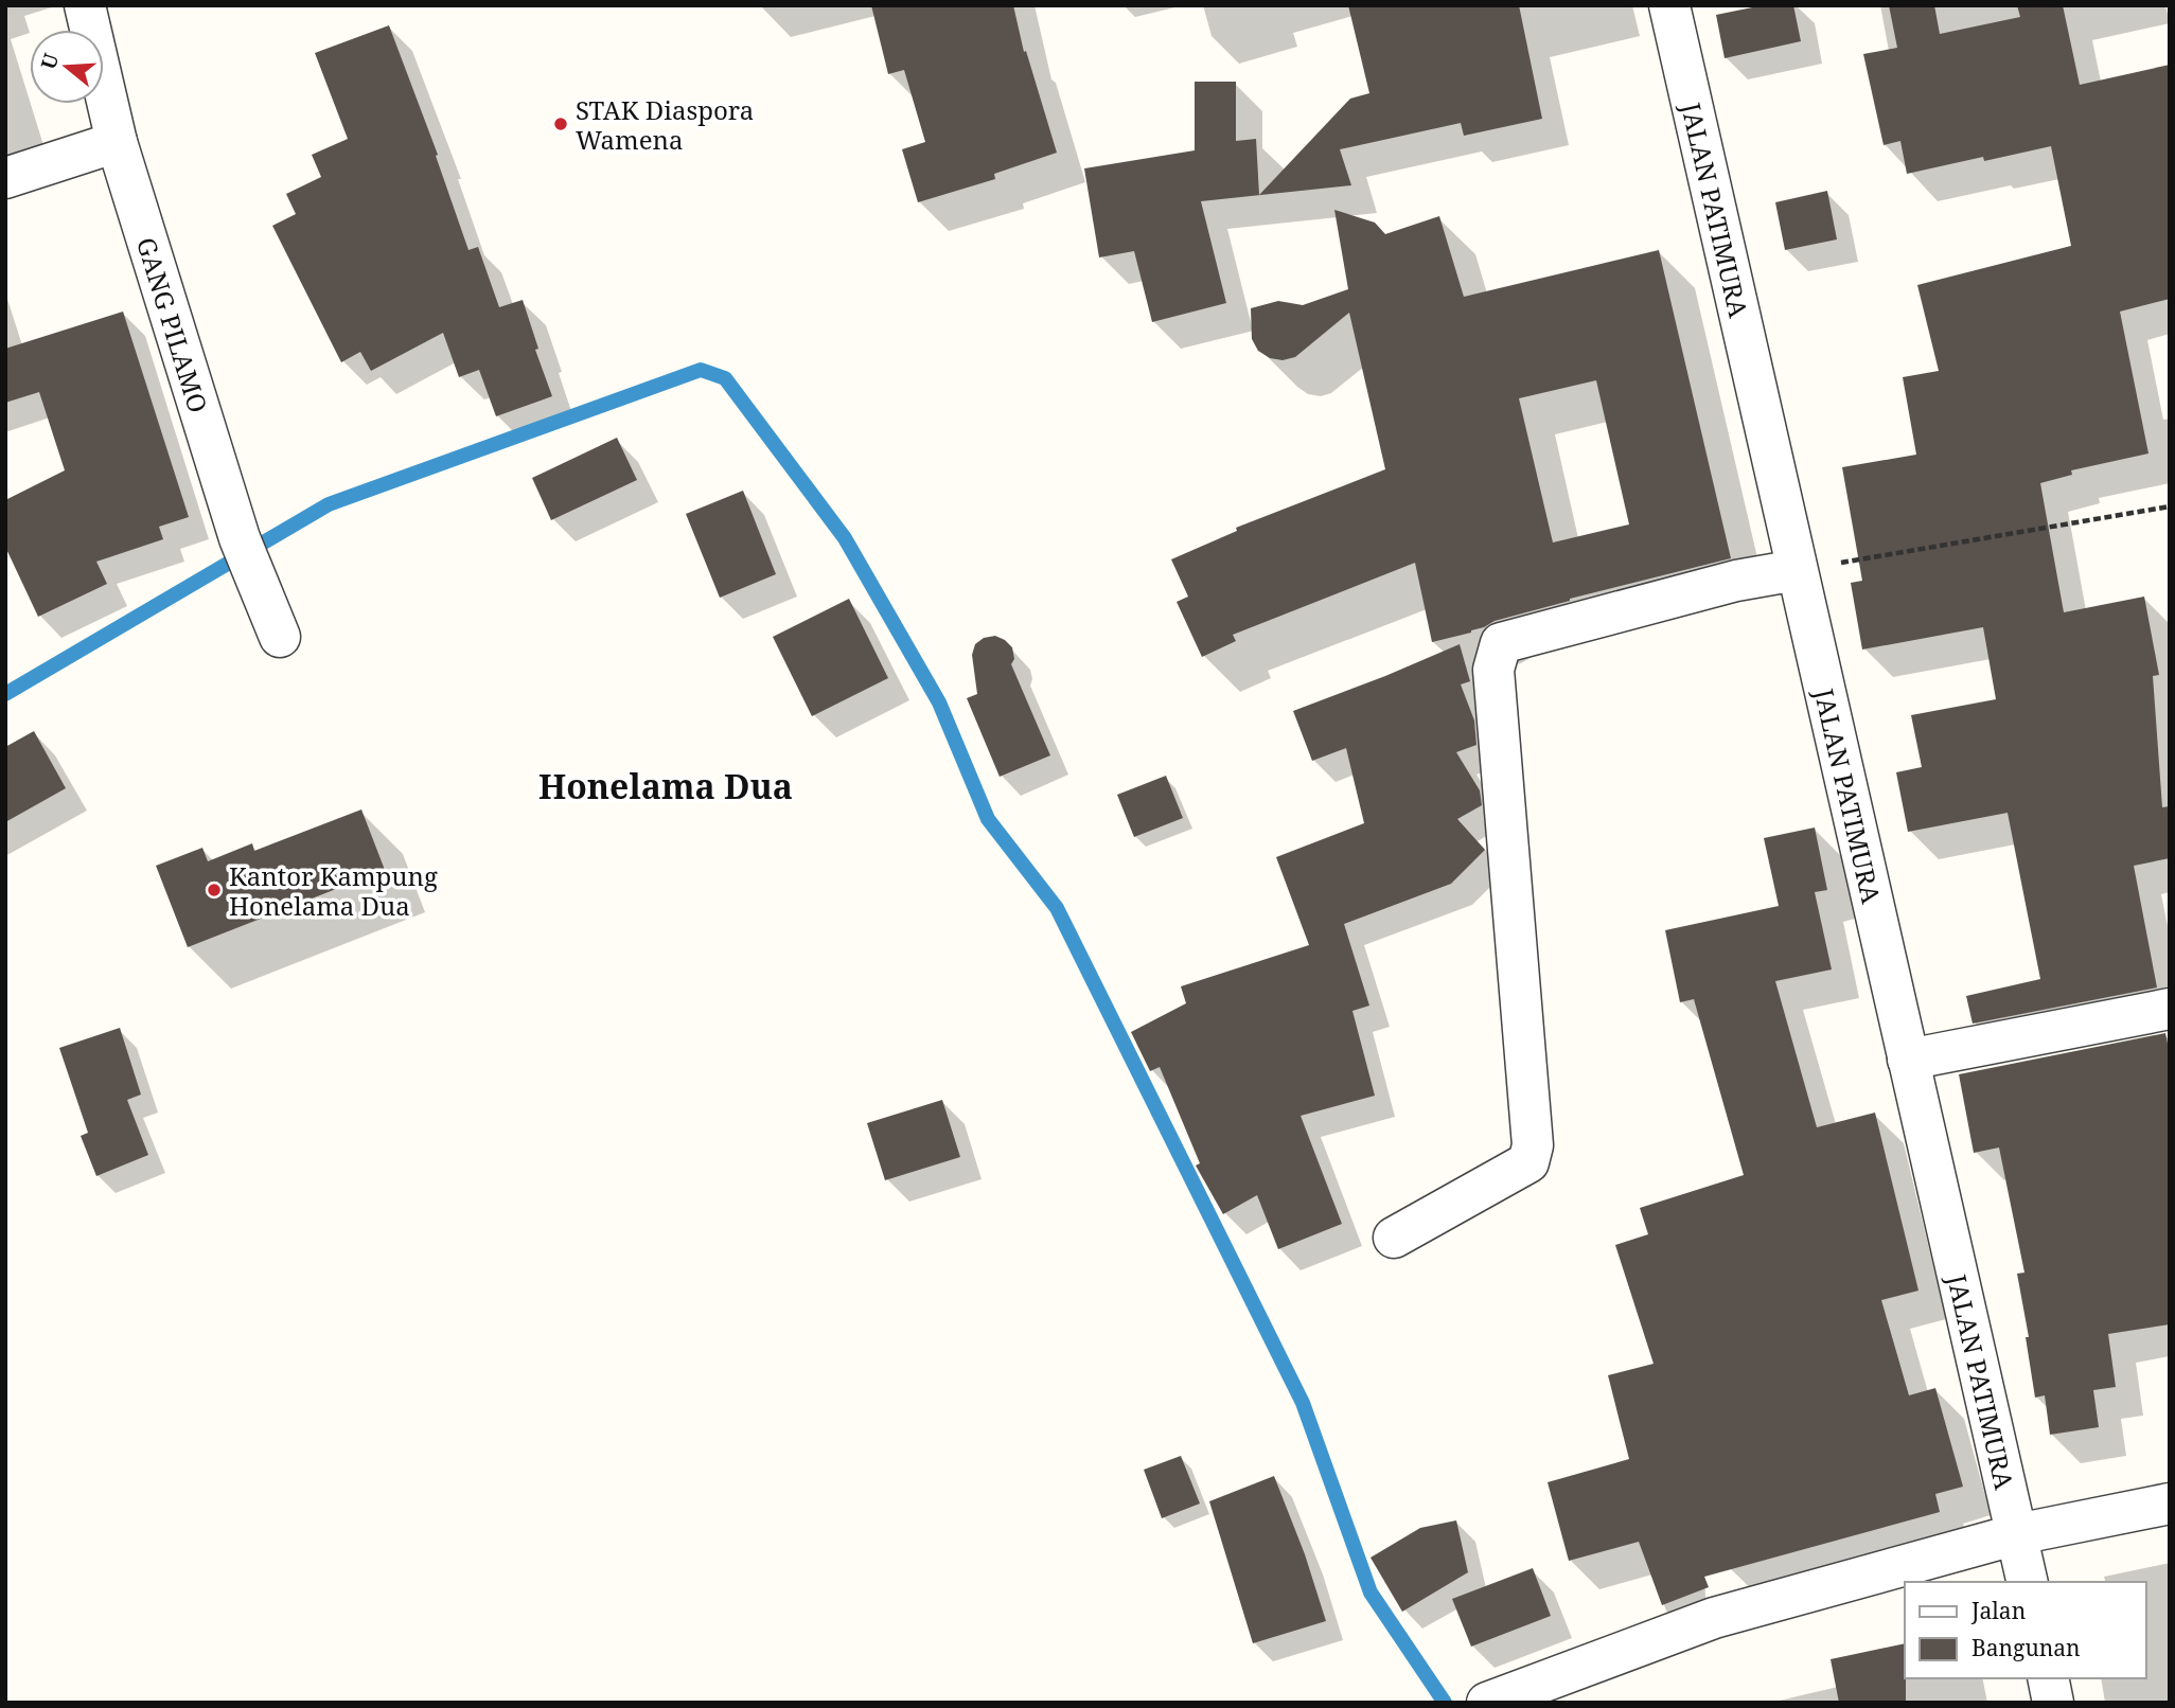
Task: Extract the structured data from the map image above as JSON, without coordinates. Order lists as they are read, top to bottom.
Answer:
{
  "streets": {
    "street": ["JALAN PATIMURA", "GANG PILAMO"]
  },
  "districts": ["Honelama Dua"],
  "places": ["STAK Diaspora Wamena", "Kantor Kampung Honelama Dua"],
  "legend": ["Jalan", "Bangunan"],
  "north": "left"
}
